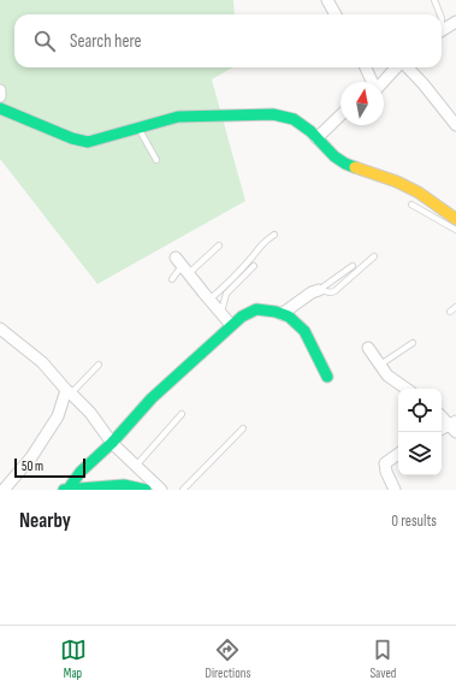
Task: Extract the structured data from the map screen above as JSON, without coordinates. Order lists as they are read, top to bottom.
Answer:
{
  "scale_bar": "50 m",
  "north": "top",
  "page": {
    "search": "Search here",
    "scale": "50 m",
    "heading": ["Nearby", "0 results"],
    "nav": ["Map", "Directions", "Saved"]
  }
}
